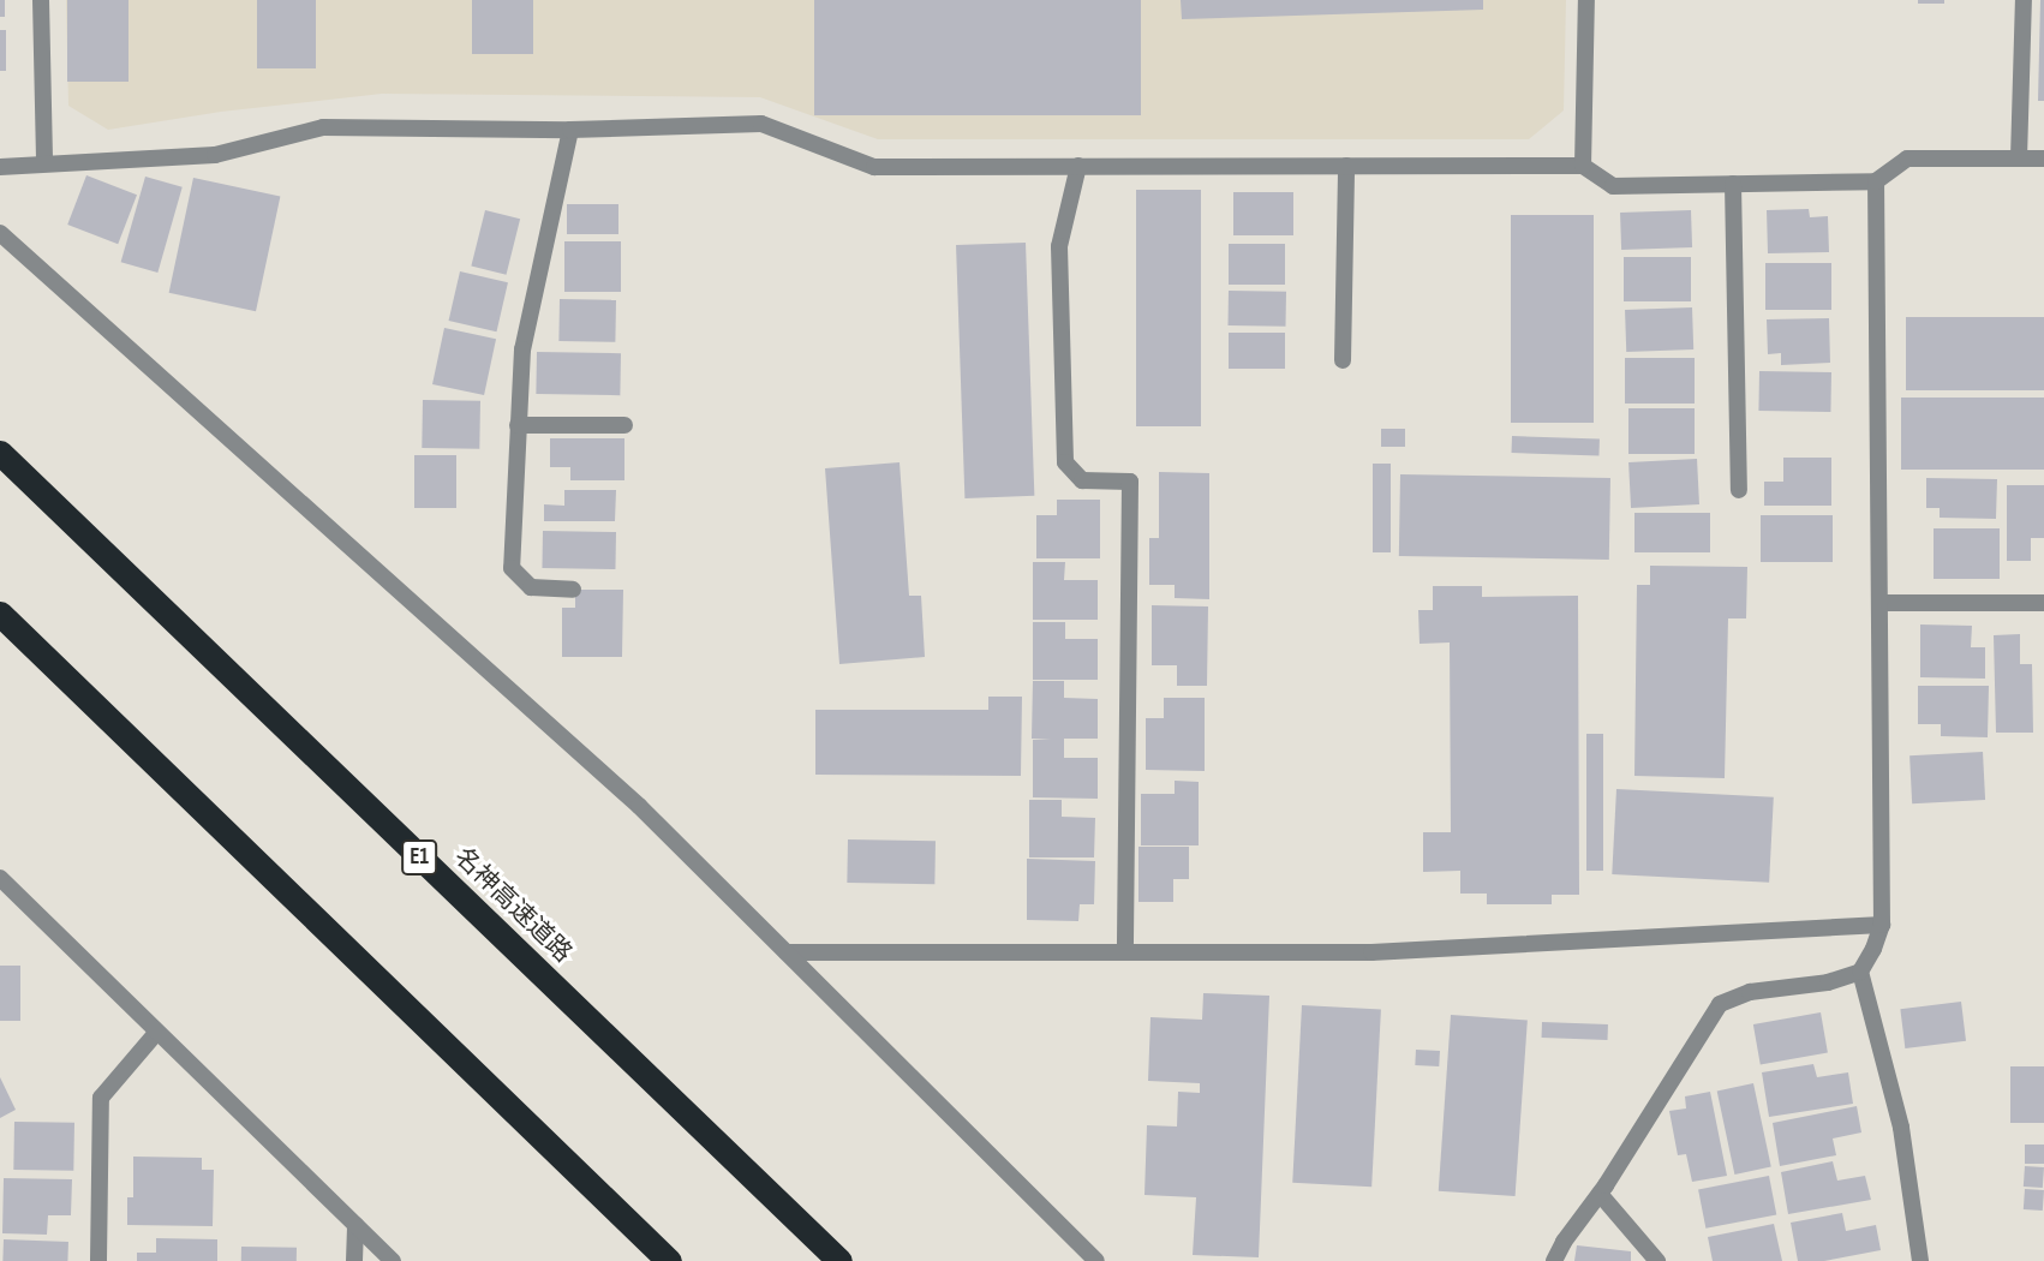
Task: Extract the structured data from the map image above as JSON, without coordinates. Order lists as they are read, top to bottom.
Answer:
{
  "streets": {
    "highway": ["E1", "名神高速道路"]
  }
}
